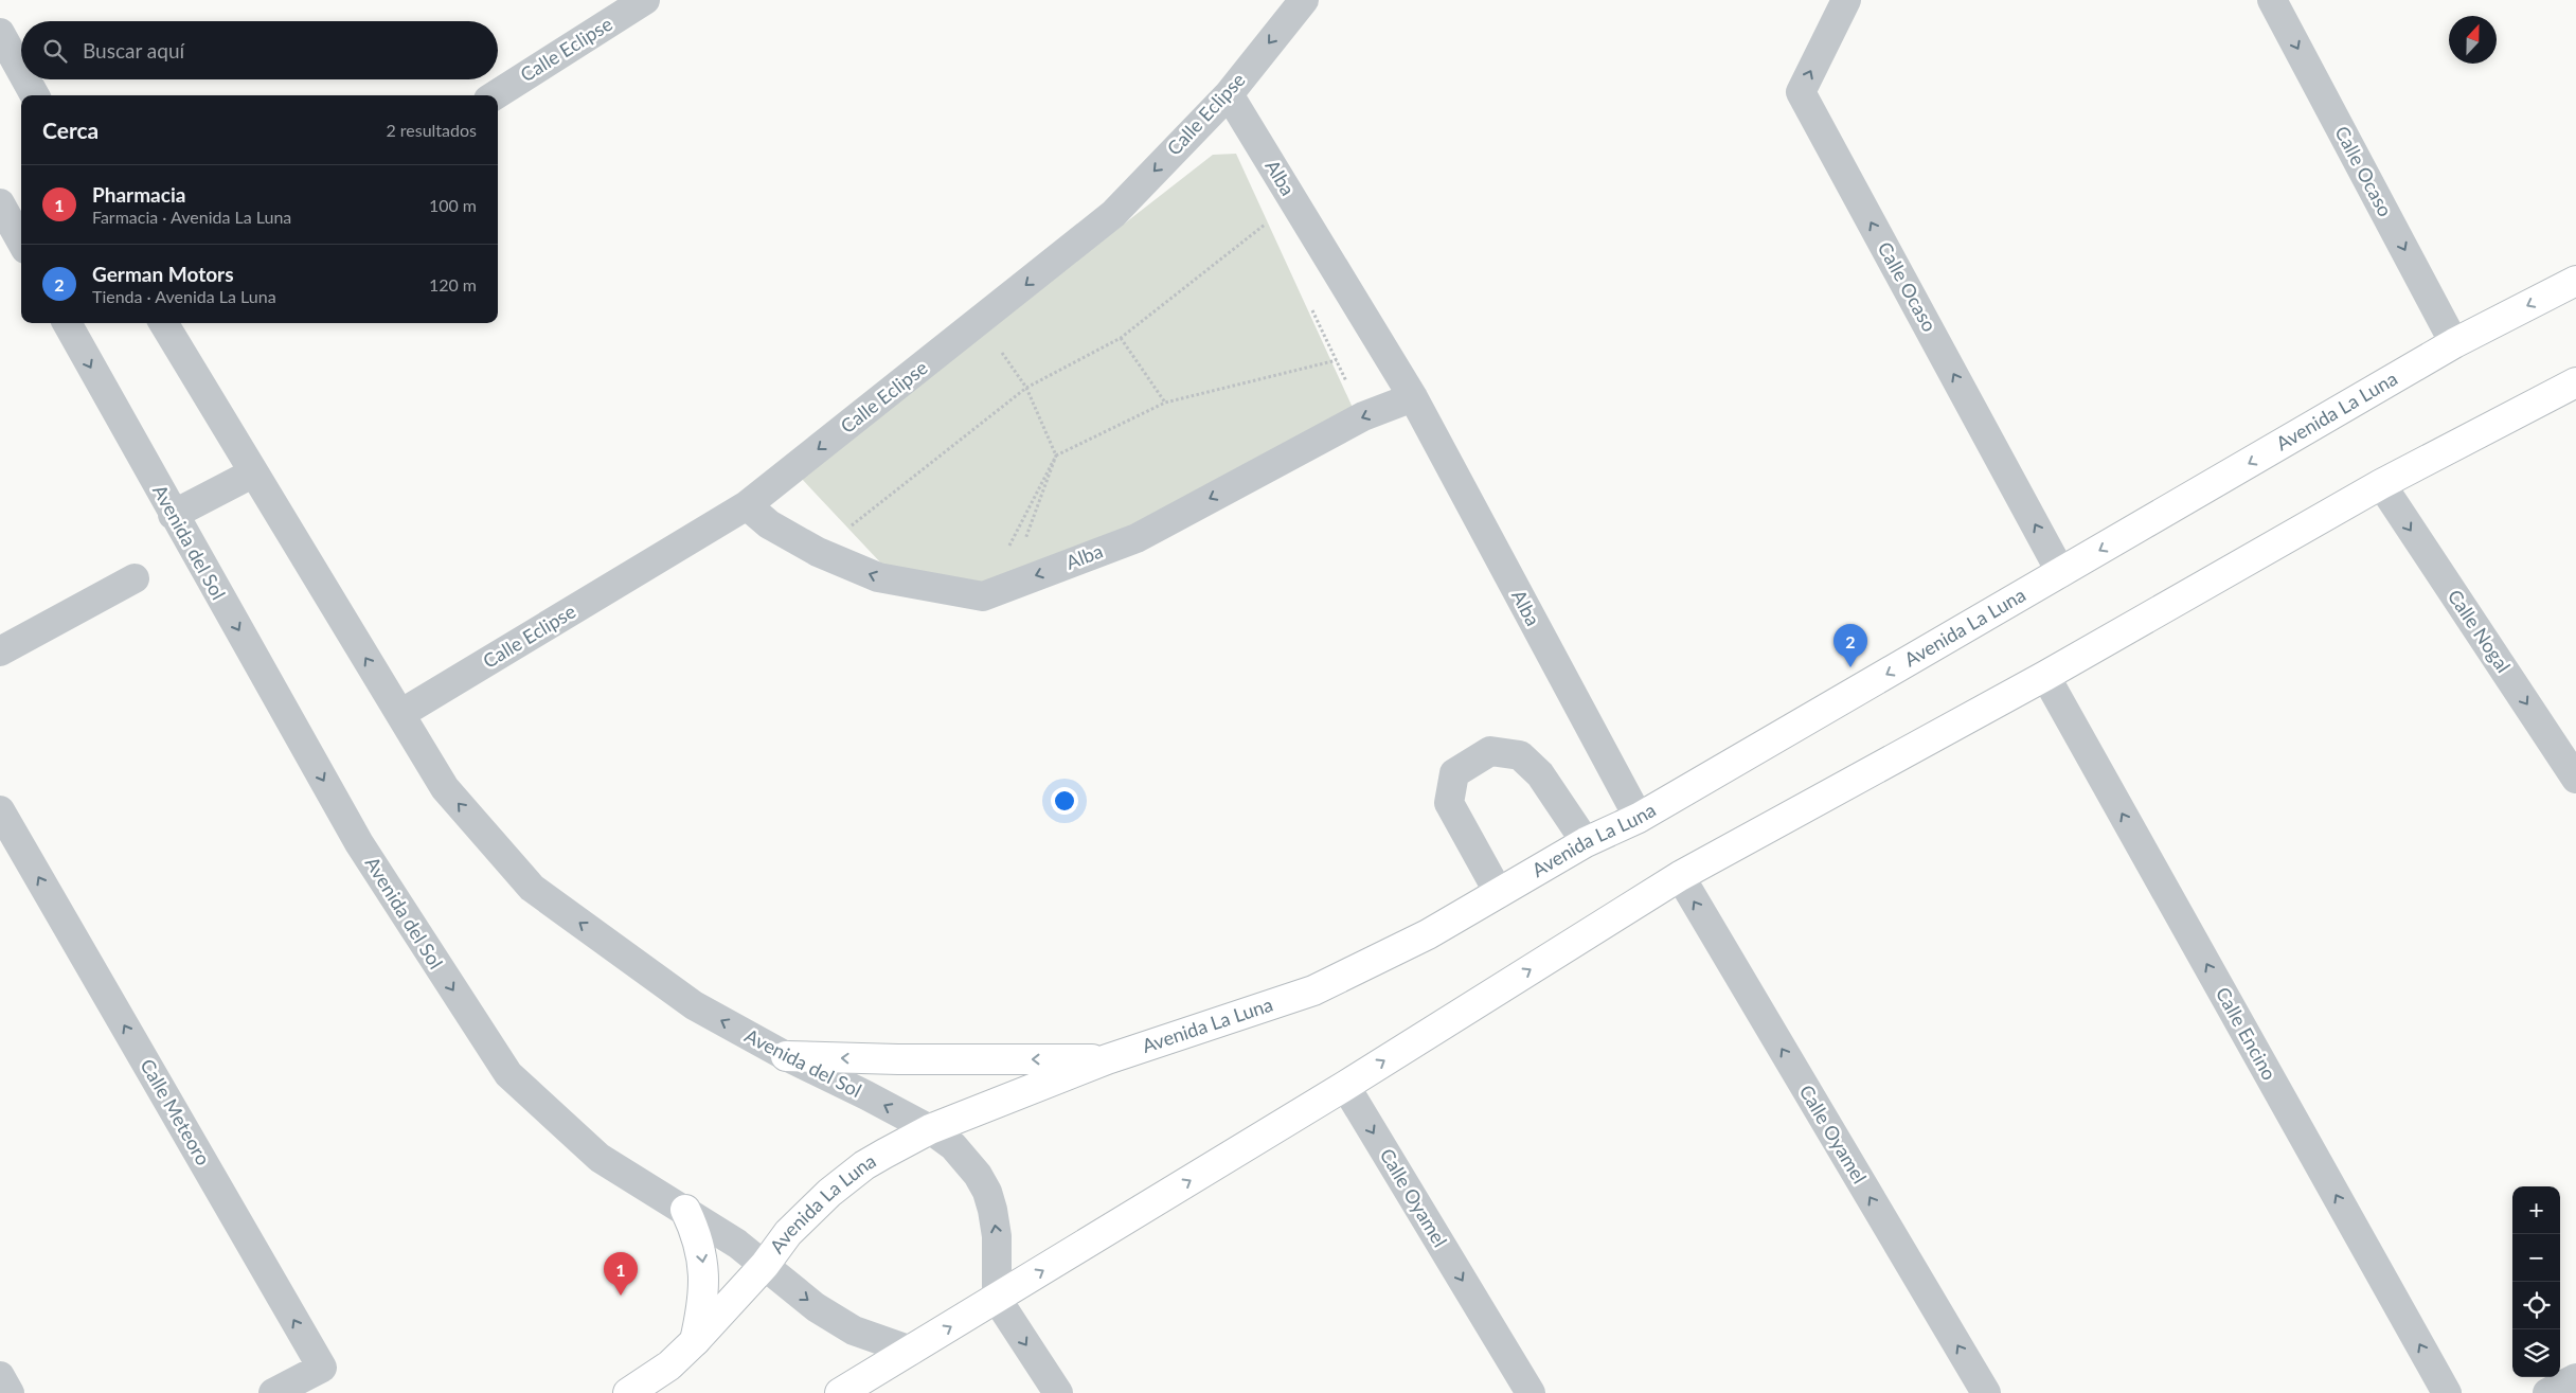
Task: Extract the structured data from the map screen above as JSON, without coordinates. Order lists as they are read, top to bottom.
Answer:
{
  "streets": {
    "main road": ["Avenida La Luna"],
    "street": [
      "Calle Eclipse",
      "Calle Ocaso",
      "Alba",
      "Avenida del Sol",
      "Calle Nogal",
      "Calle Encino",
      "Calle Meteoro",
      "Calle Oyamel"
    ]
  },
  "crossings": [
    ["Calle Eclipse", "Alba"],
    ["Calle Eclipse", "Avenida del Sol"],
    ["Calle Ocaso", "Avenida La Luna"],
    ["Alba", "Avenida La Luna"],
    ["Avenida La Luna", "Avenida del Sol"]
  ],
  "one_way": [
    "Calle Eclipse",
    "Calle Nogal",
    "Calle Encino",
    "Calle Meteoro"
  ],
  "north": "top",
  "page": {
    "search": "Buscar aquí",
    "heading": ["Cerca", "2 resultados"],
    "list": [
      {
        "mark": "1",
        "name": "Pharmacia",
        "note": "Farmacia · Avenida La Luna",
        "value": "100 m"
      },
      {
        "mark": "2",
        "name": "German Motors",
        "note": "Tienda · Avenida La Luna",
        "value": "120 m"
      }
    ],
    "pins": ["2", "1"],
    "map_buttons": ["+", "−"]
  }
}
